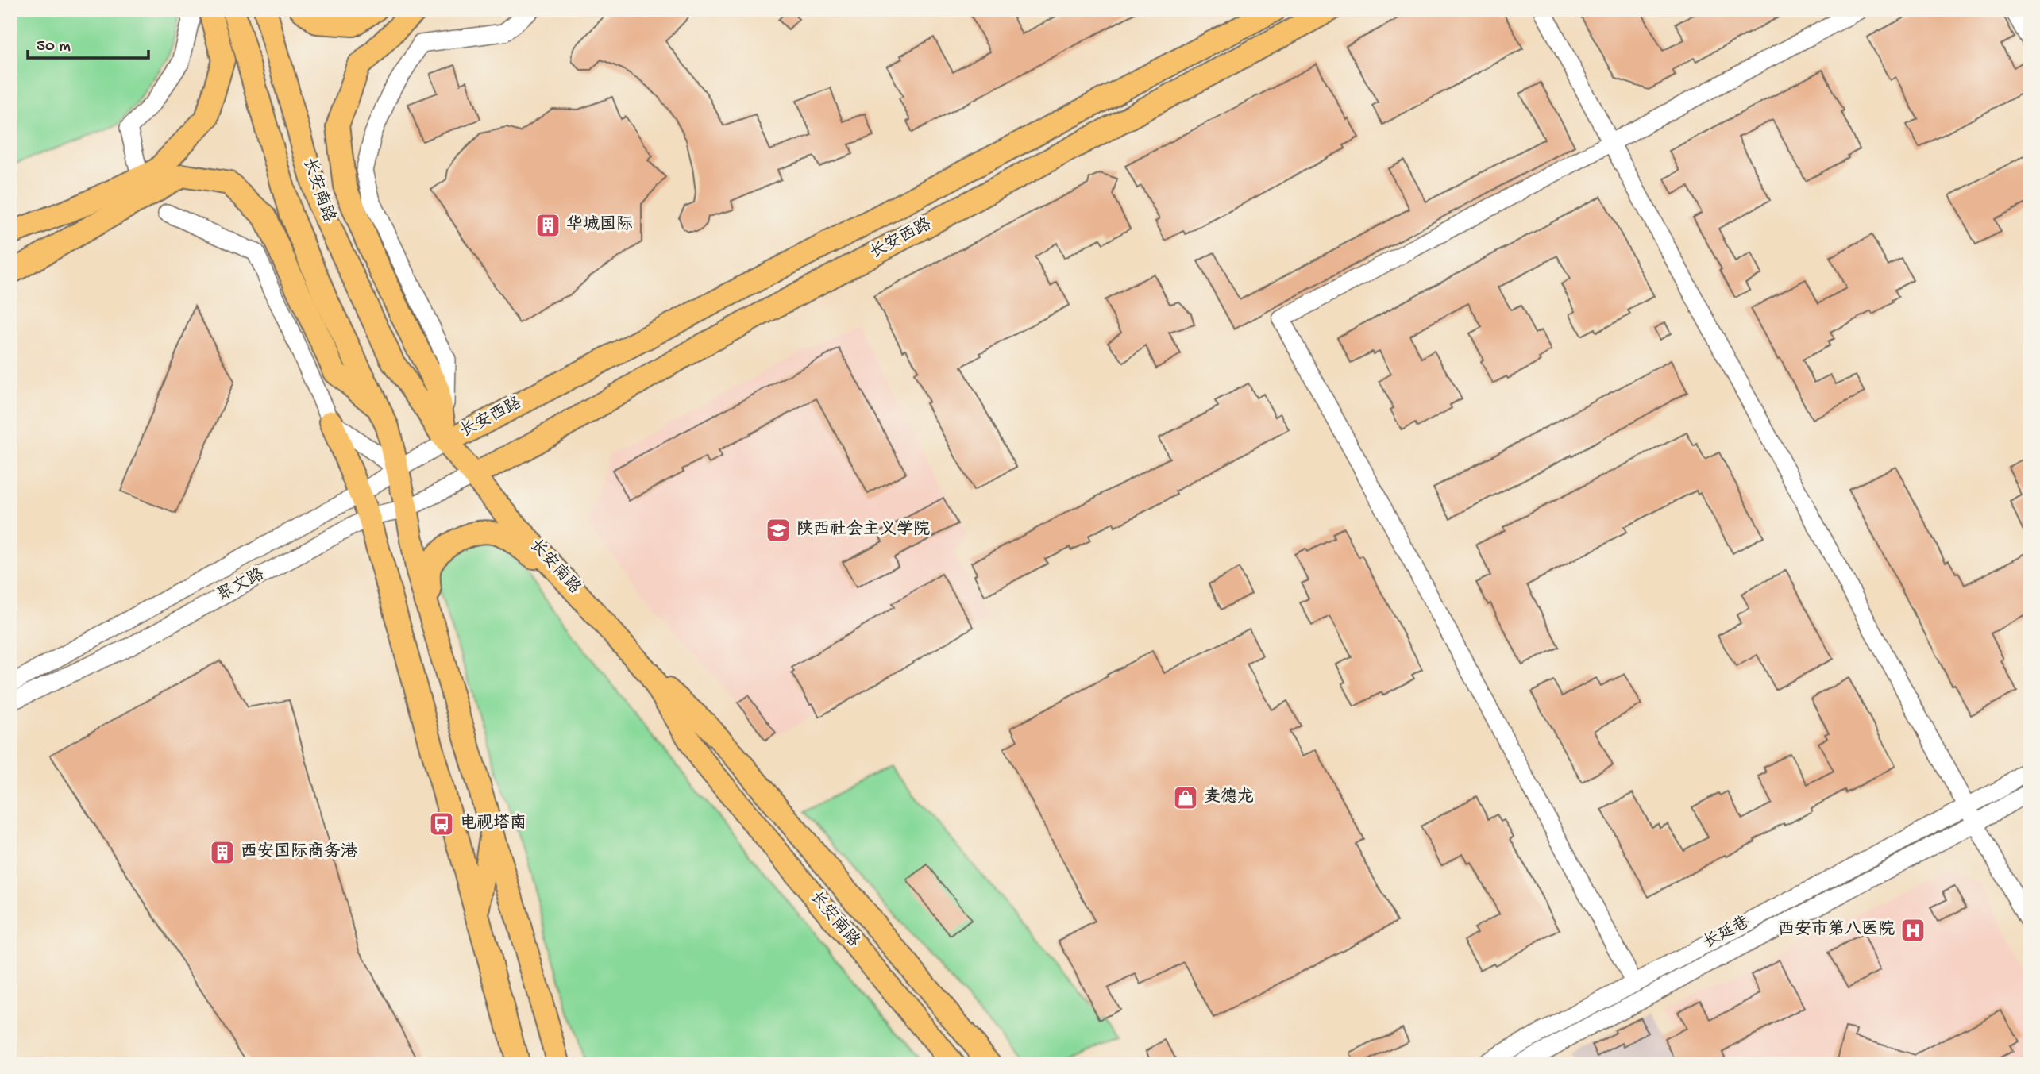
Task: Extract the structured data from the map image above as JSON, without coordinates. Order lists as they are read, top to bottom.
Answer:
{
  "streets": {
    "main road": ["长安南路", "长安西路"],
    "street": ["聚文路", "长延巷"]
  },
  "crossings": [
    ["长安南路", "长安西路"],
    ["长安南路", "聚文路"],
    ["长安西路", "聚文路"]
  ],
  "places": {
    "building": ["华城国际", "西安国际商务港"],
    "school or university": ["陕西社会主义学院"],
    "shop": ["麦德龙"],
    "bus stop": ["电视塔南"],
    "hospital": ["西安市第八医院"]
  },
  "scale_bar": "50 m"
}
